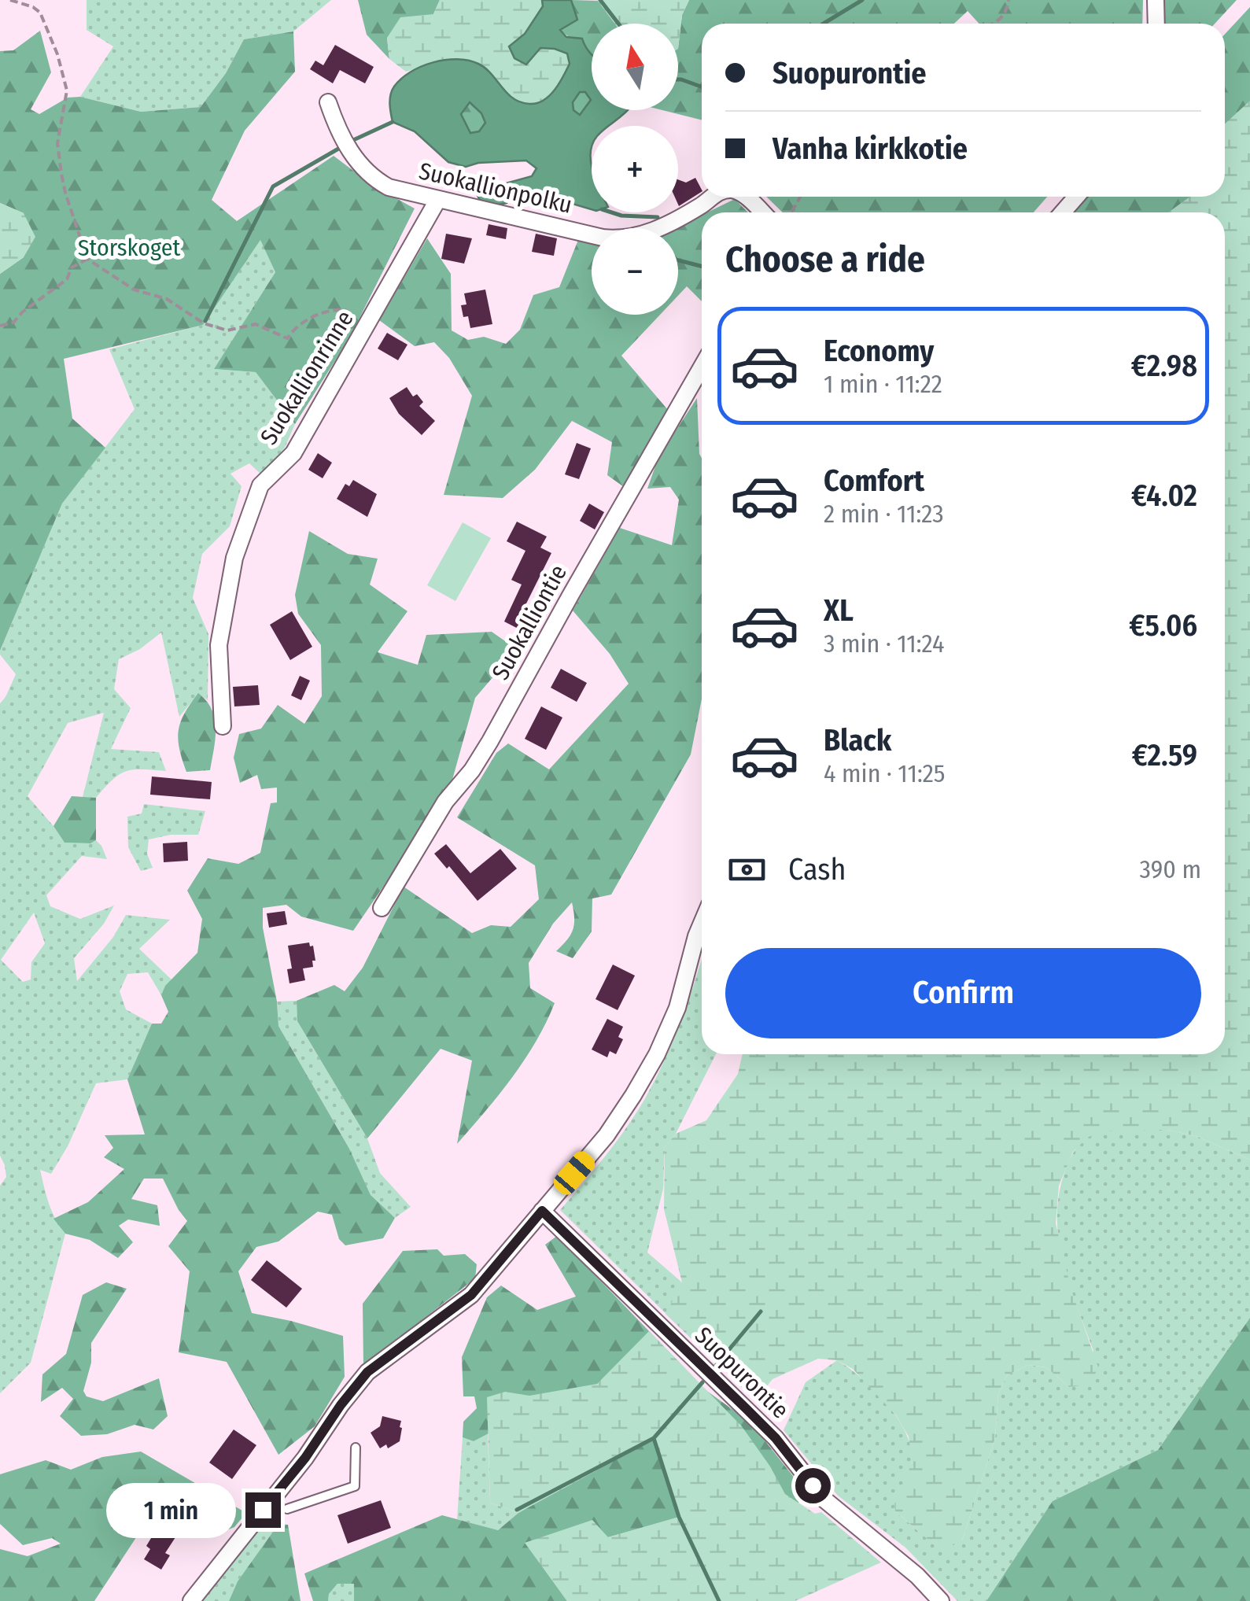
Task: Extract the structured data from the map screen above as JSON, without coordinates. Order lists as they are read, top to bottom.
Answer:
{
  "streets": {
    "street": [
      "Suokallionpolku",
      "Suokallionrinne",
      "Suokalliontie",
      "Suopurontie"
    ]
  },
  "crossings": [
    ["Suokallionpolku", "Suokallionrinne"]
  ],
  "parks": ["Storskoget"],
  "north": "top",
  "page": {
    "map_buttons": ["+", "−"],
    "banner": ["Suopurontie", "Vanha kirkkotie"],
    "heading": "Choose a ride",
    "list": [
      {
        "name": "Economy",
        "note": "1 min · 11:22",
        "value": "€2.98"
      },
      {
        "name": "Comfort",
        "note": "2 min · 11:23",
        "value": "€4.02"
      },
      {
        "name": "XL",
        "note": "3 min · 11:24",
        "value": "€5.06"
      },
      {
        "name": "Black",
        "note": "4 min · 11:25",
        "value": "€2.59"
      }
    ],
    "pay": ["Cash", "390 m"],
    "buttons": "Confirm",
    "bubble": "1 min"
  }
}
